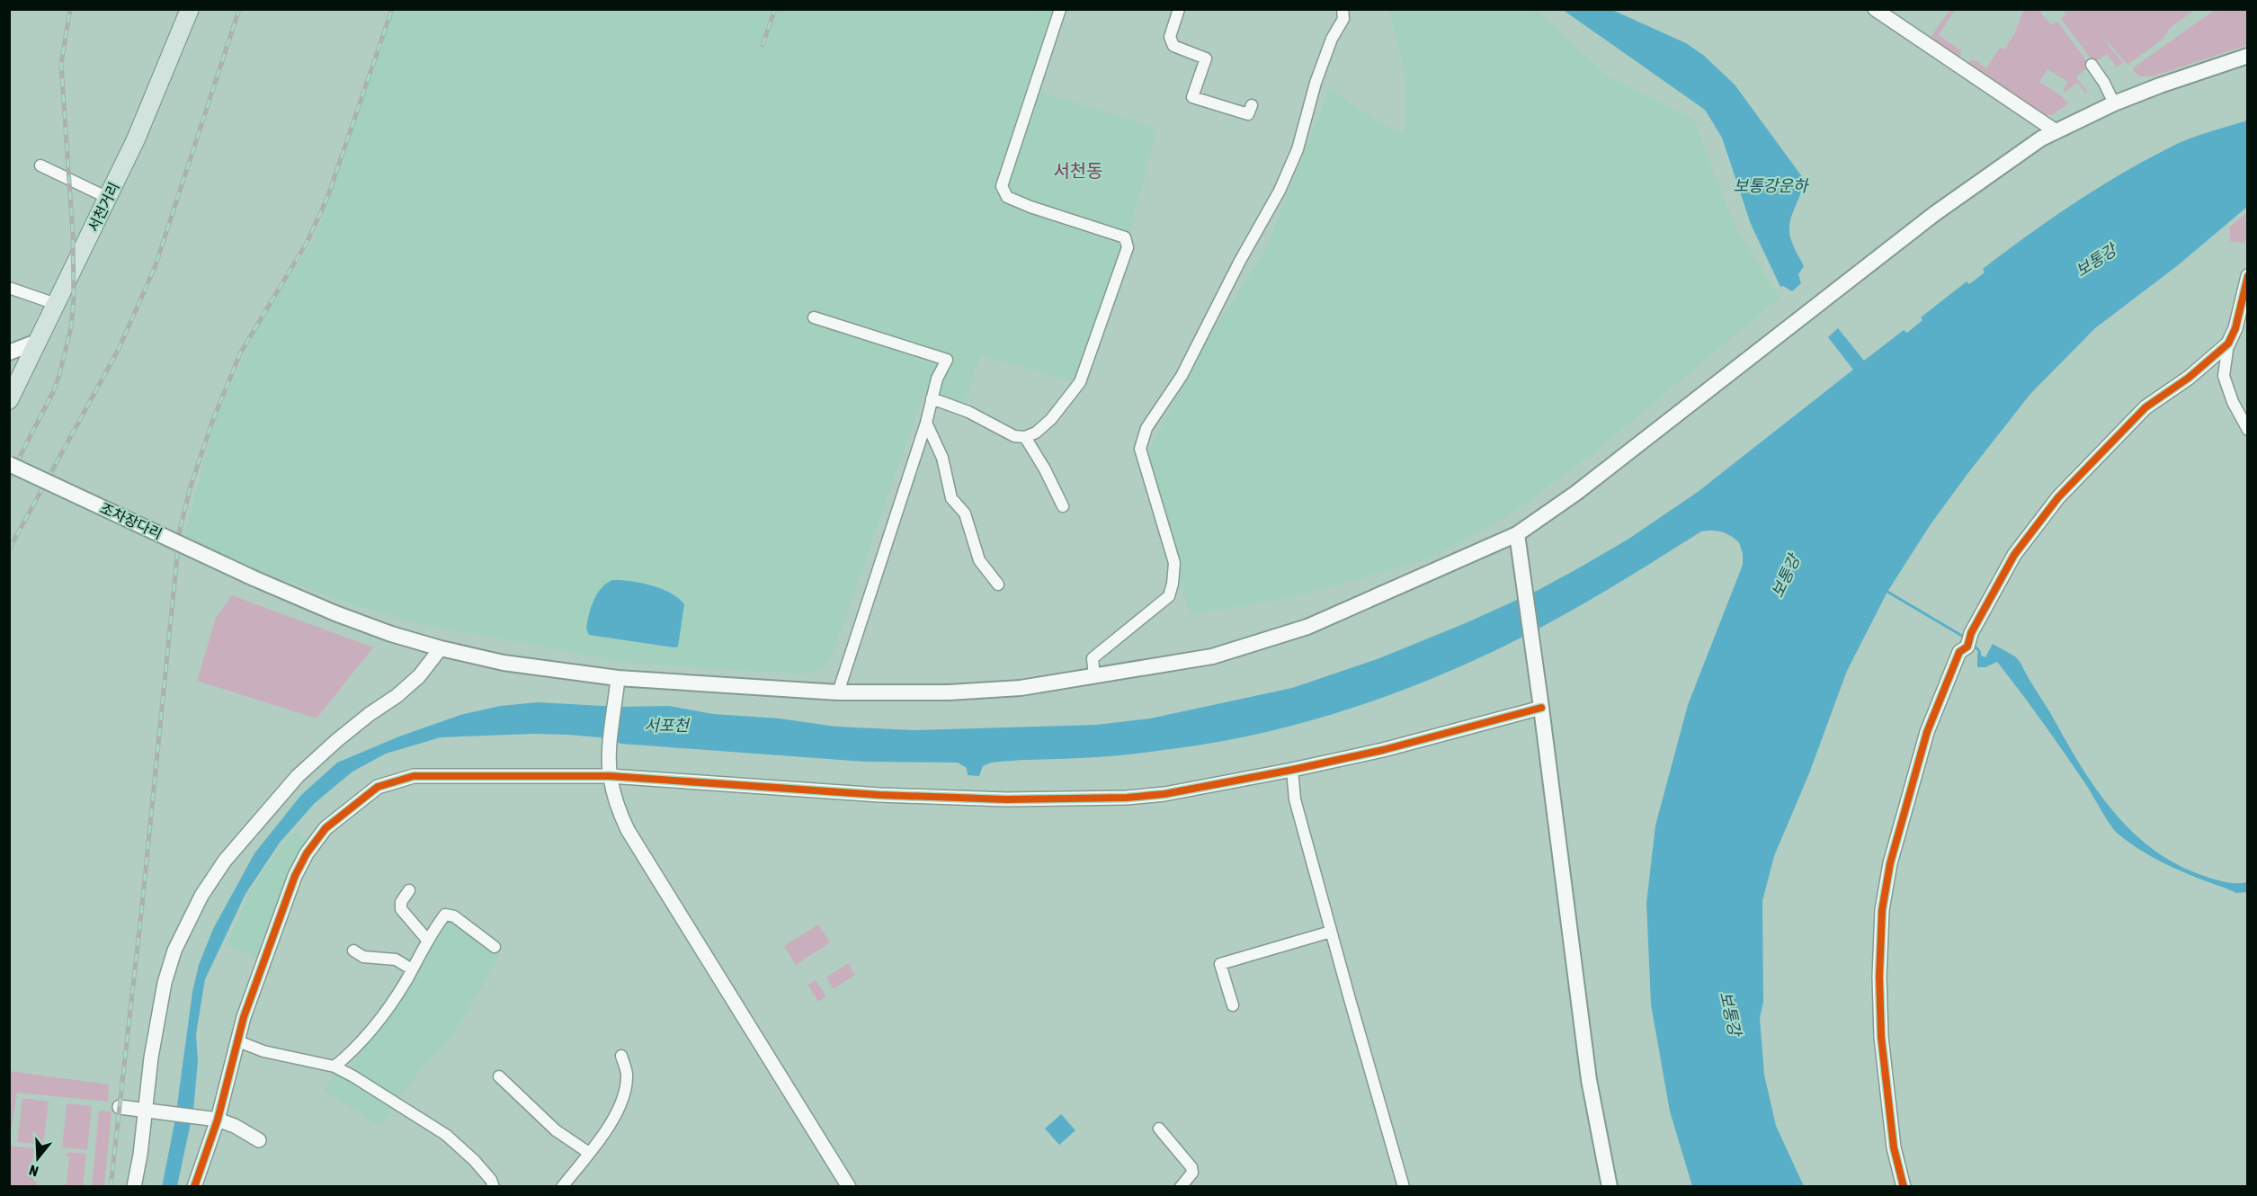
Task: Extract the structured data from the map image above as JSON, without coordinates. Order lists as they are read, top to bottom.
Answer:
{
  "streets": {
    "main road": ["서천거리", "조차장다리"]
  },
  "districts": ["서천동"],
  "water": ["보통강운하", "보통강", "서포천"],
  "north": "bottom"
}
